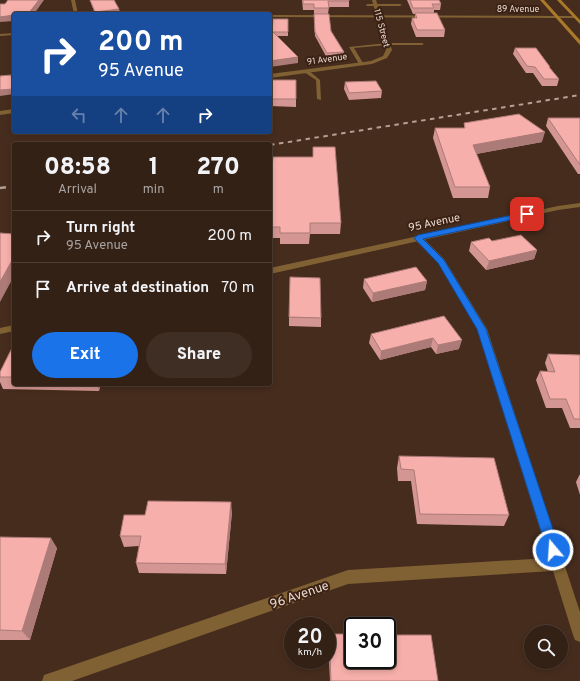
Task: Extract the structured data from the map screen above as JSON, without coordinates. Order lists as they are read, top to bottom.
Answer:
{
  "streets": {
    "street": [
      "89 Avenue",
      "115 Street",
      "91 Avenue",
      "95 Avenue",
      "96 Avenue"
    ]
  },
  "crossings": [
    ["89 Avenue", "115 Street"],
    ["115 Street", "91 Avenue"]
  ],
  "page": {
    "turn": ["200 m", "95 Avenue"],
    "eta": [
      "08:58",
      "Arrival",
      "1",
      "min",
      "270",
      "m"
    ],
    "list": [
      {
        "name": "Turn right",
        "note": "95 Avenue",
        "value": "200 m"
      },
      {
        "name": "Arrive at destination",
        "value": "70 m"
      }
    ],
    "buttons": ["Exit", "Share"],
    "speed": "20 km/h",
    "limit": "30"
  }
}
